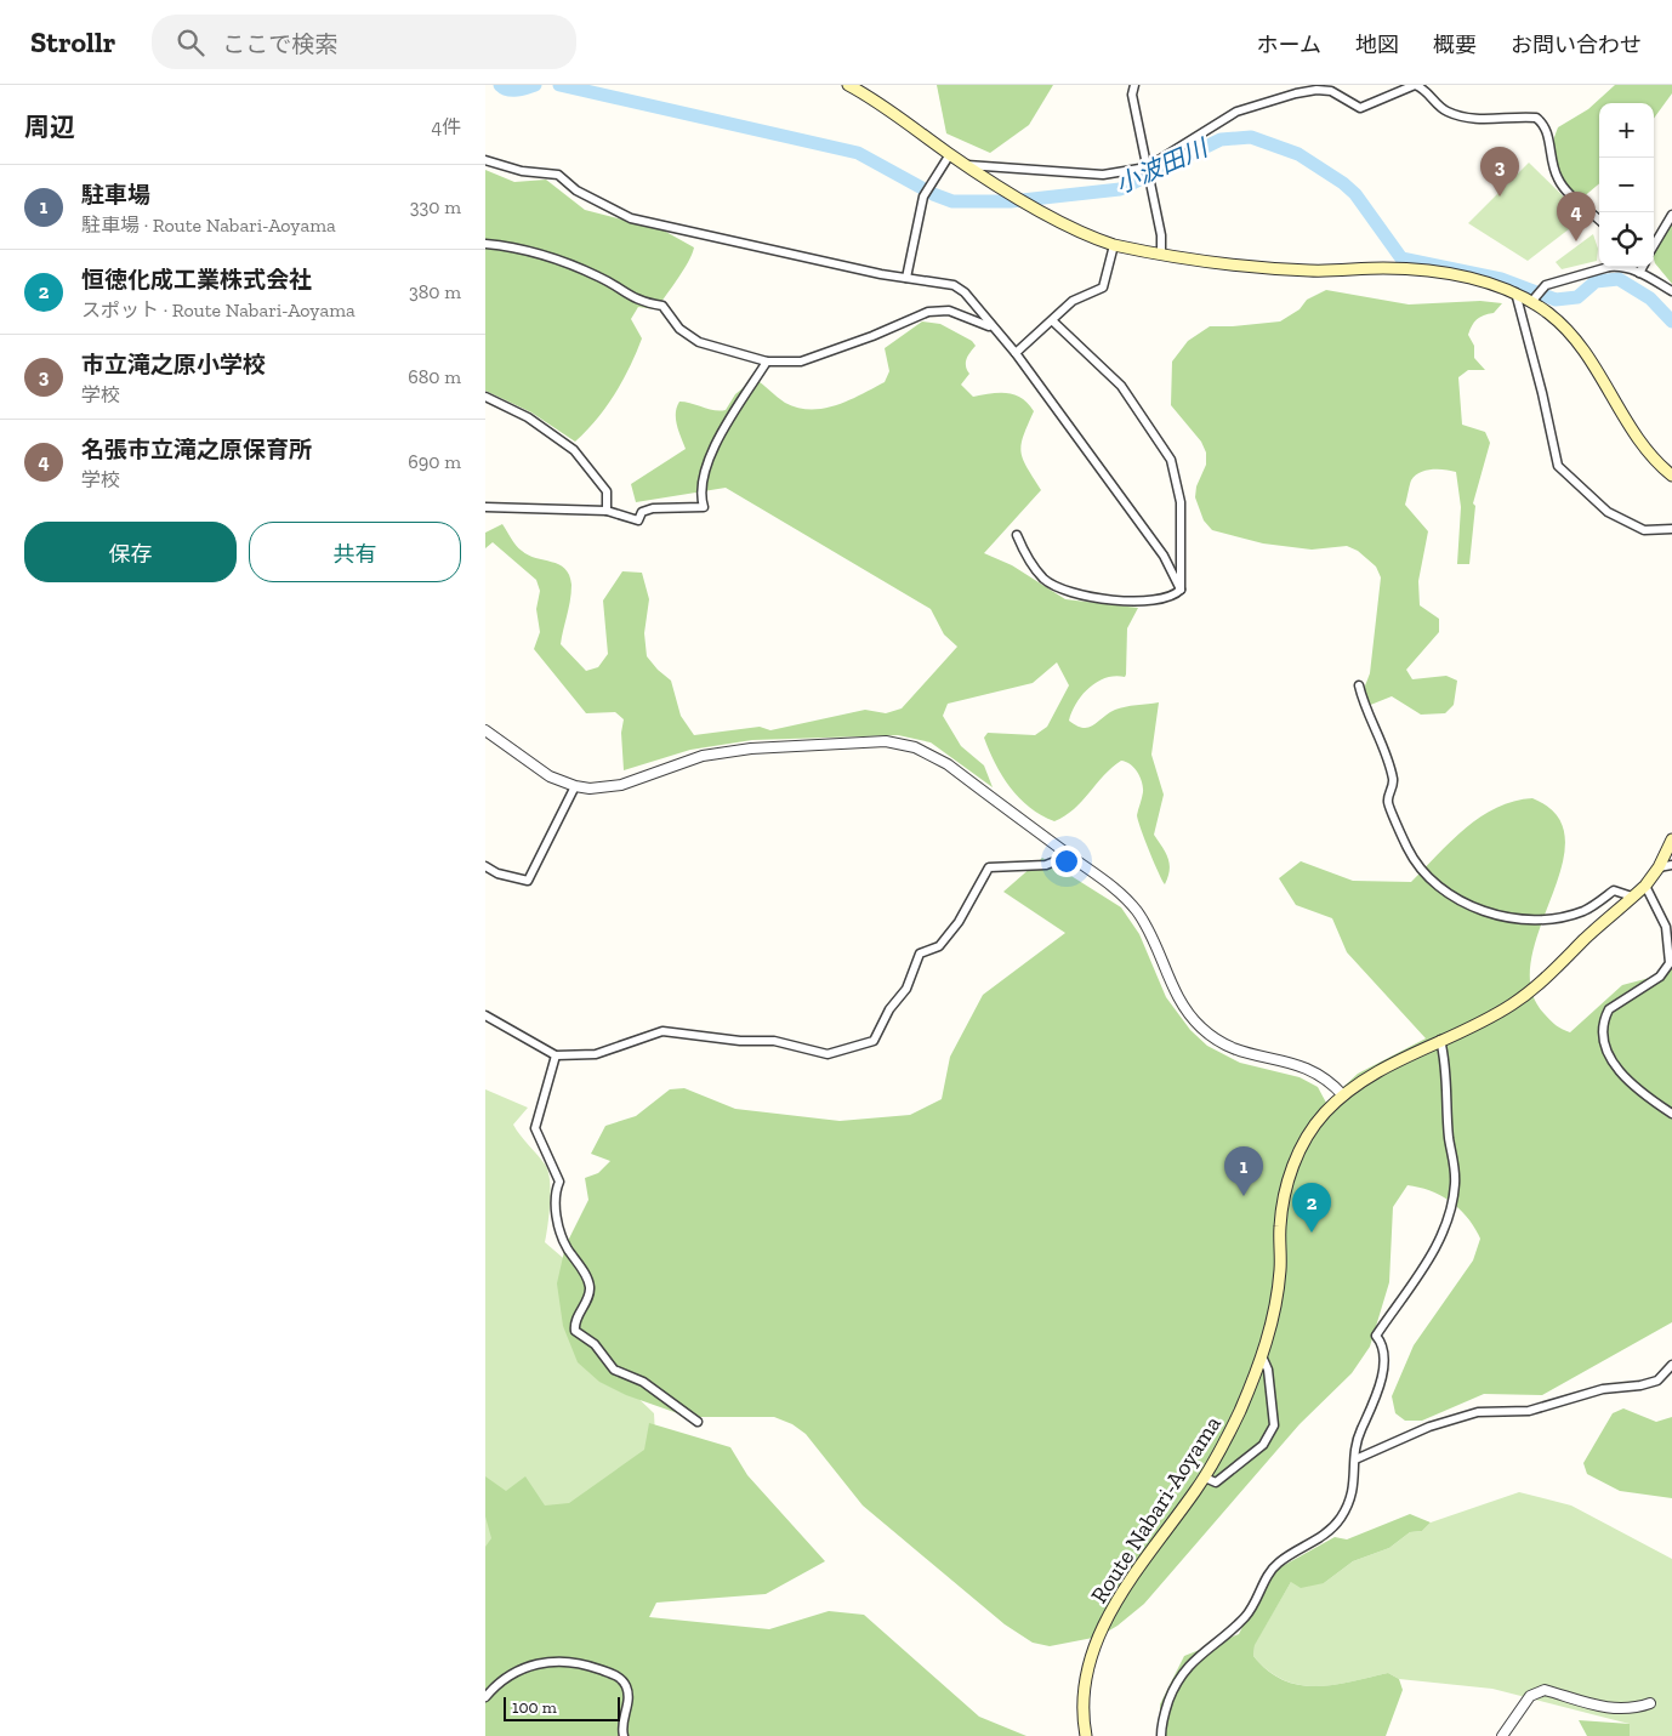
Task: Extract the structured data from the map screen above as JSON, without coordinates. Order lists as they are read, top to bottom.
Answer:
{
  "streets": {
    "main road": ["Route Nabari-Aoyama"]
  },
  "water": ["小波田川"],
  "scale_bar": "100 m",
  "page": {
    "header": "Strollr",
    "search": "ここで検索",
    "nav": [
      "ホーム",
      "地図",
      "概要",
      "お問い合わせ"
    ],
    "heading": ["周辺", "4件"],
    "map_buttons": ["+", "−"],
    "pins": [
      "3",
      "4",
      "1",
      "2"
    ],
    "list": [
      {
        "mark": "1",
        "name": "駐車場",
        "note": "駐車場 · Route Nabari-Aoyama",
        "value": "330 m"
      },
      {
        "mark": "2",
        "name": "恒徳化成工業株式会社",
        "note": "スポット · Route Nabari-Aoyama",
        "value": "380 m"
      },
      {
        "mark": "3",
        "name": "市立滝之原小学校",
        "note": "学校",
        "value": "680 m"
      },
      {
        "mark": "4",
        "name": "名張市立滝之原保育所",
        "note": "学校",
        "value": "690 m"
      }
    ],
    "buttons": ["保存", "共有"],
    "scale": "100 m"
  }
}
